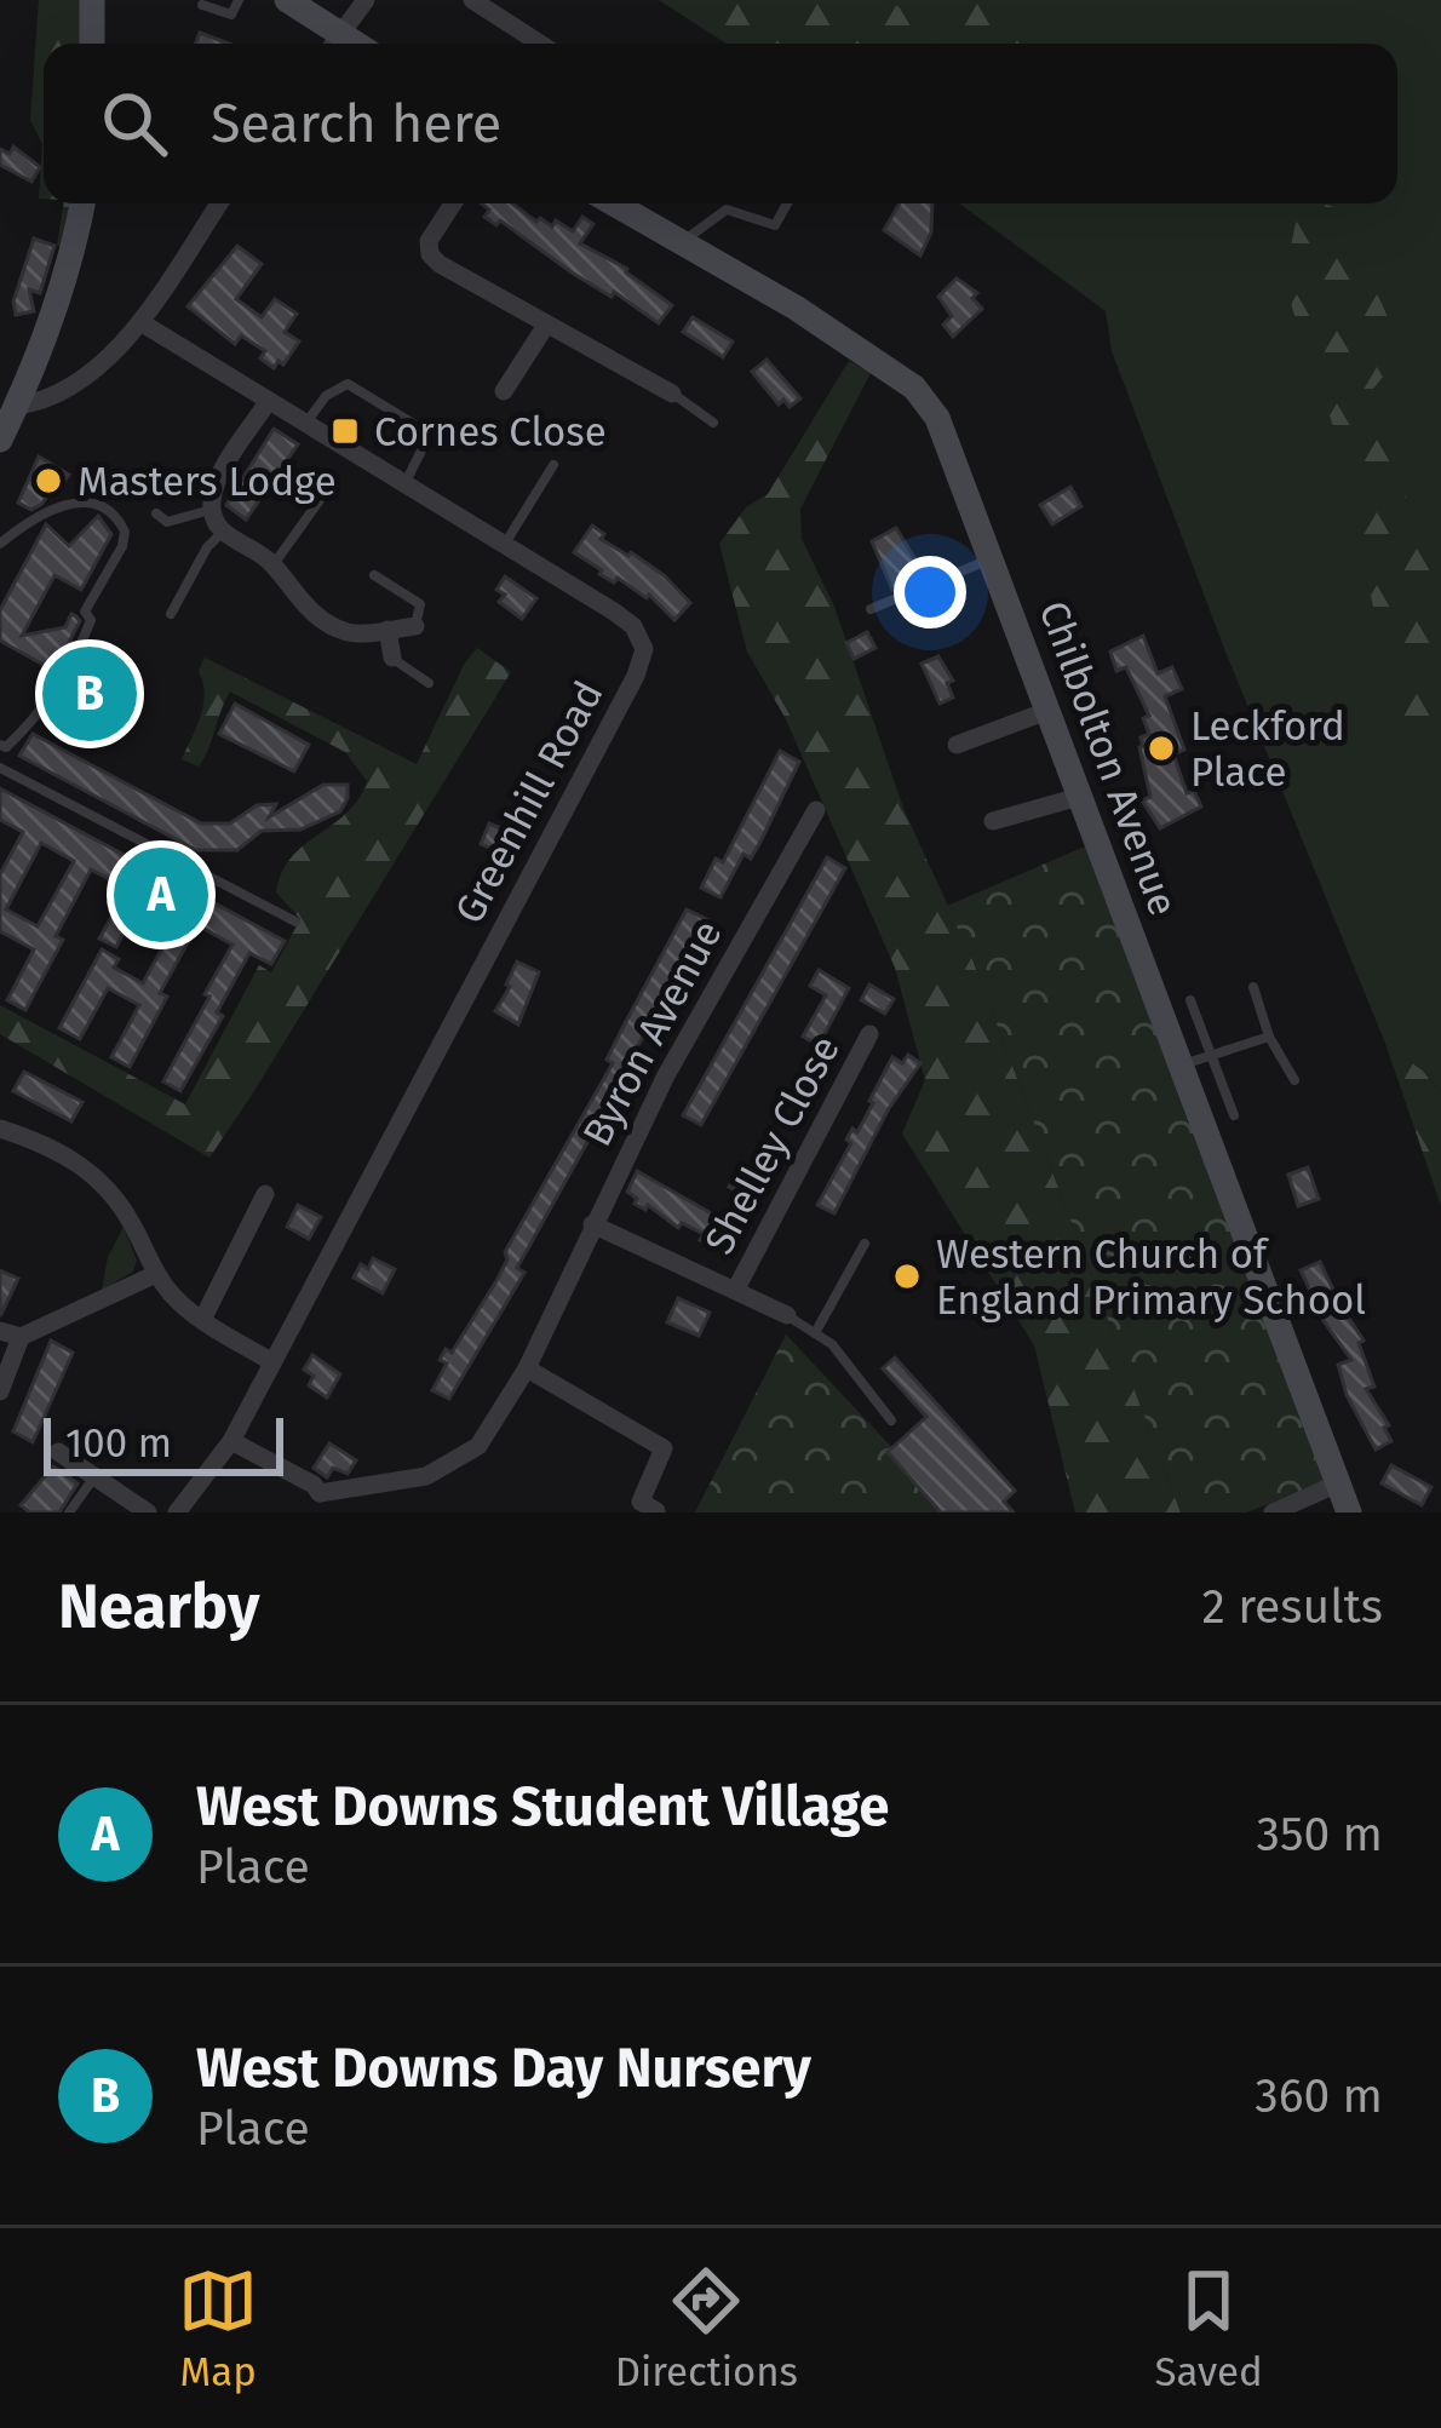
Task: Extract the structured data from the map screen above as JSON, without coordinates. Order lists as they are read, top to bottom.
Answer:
{
  "streets": {
    "main road": ["Chilbolton Avenue"],
    "street": ["Greenhill Road", "Byron Avenue", "Shelley Close"]
  },
  "places": {
    "transit": ["Cornes Close"],
    "other": ["Masters Lodge", "Leckford Place", "Western Church of England Primary School"]
  },
  "scale_bar": "100 m",
  "page": {
    "search": "Search here",
    "pins": ["B", "A"],
    "scale": "100 m",
    "heading": ["Nearby", "2 results"],
    "list": [
      {
        "mark": "A",
        "name": "West Downs Student Village",
        "note": "Place",
        "value": "350 m"
      },
      {
        "mark": "B",
        "name": "West Downs Day Nursery",
        "note": "Place",
        "value": "360 m"
      }
    ],
    "nav": ["Map", "Directions", "Saved"]
  }
}
